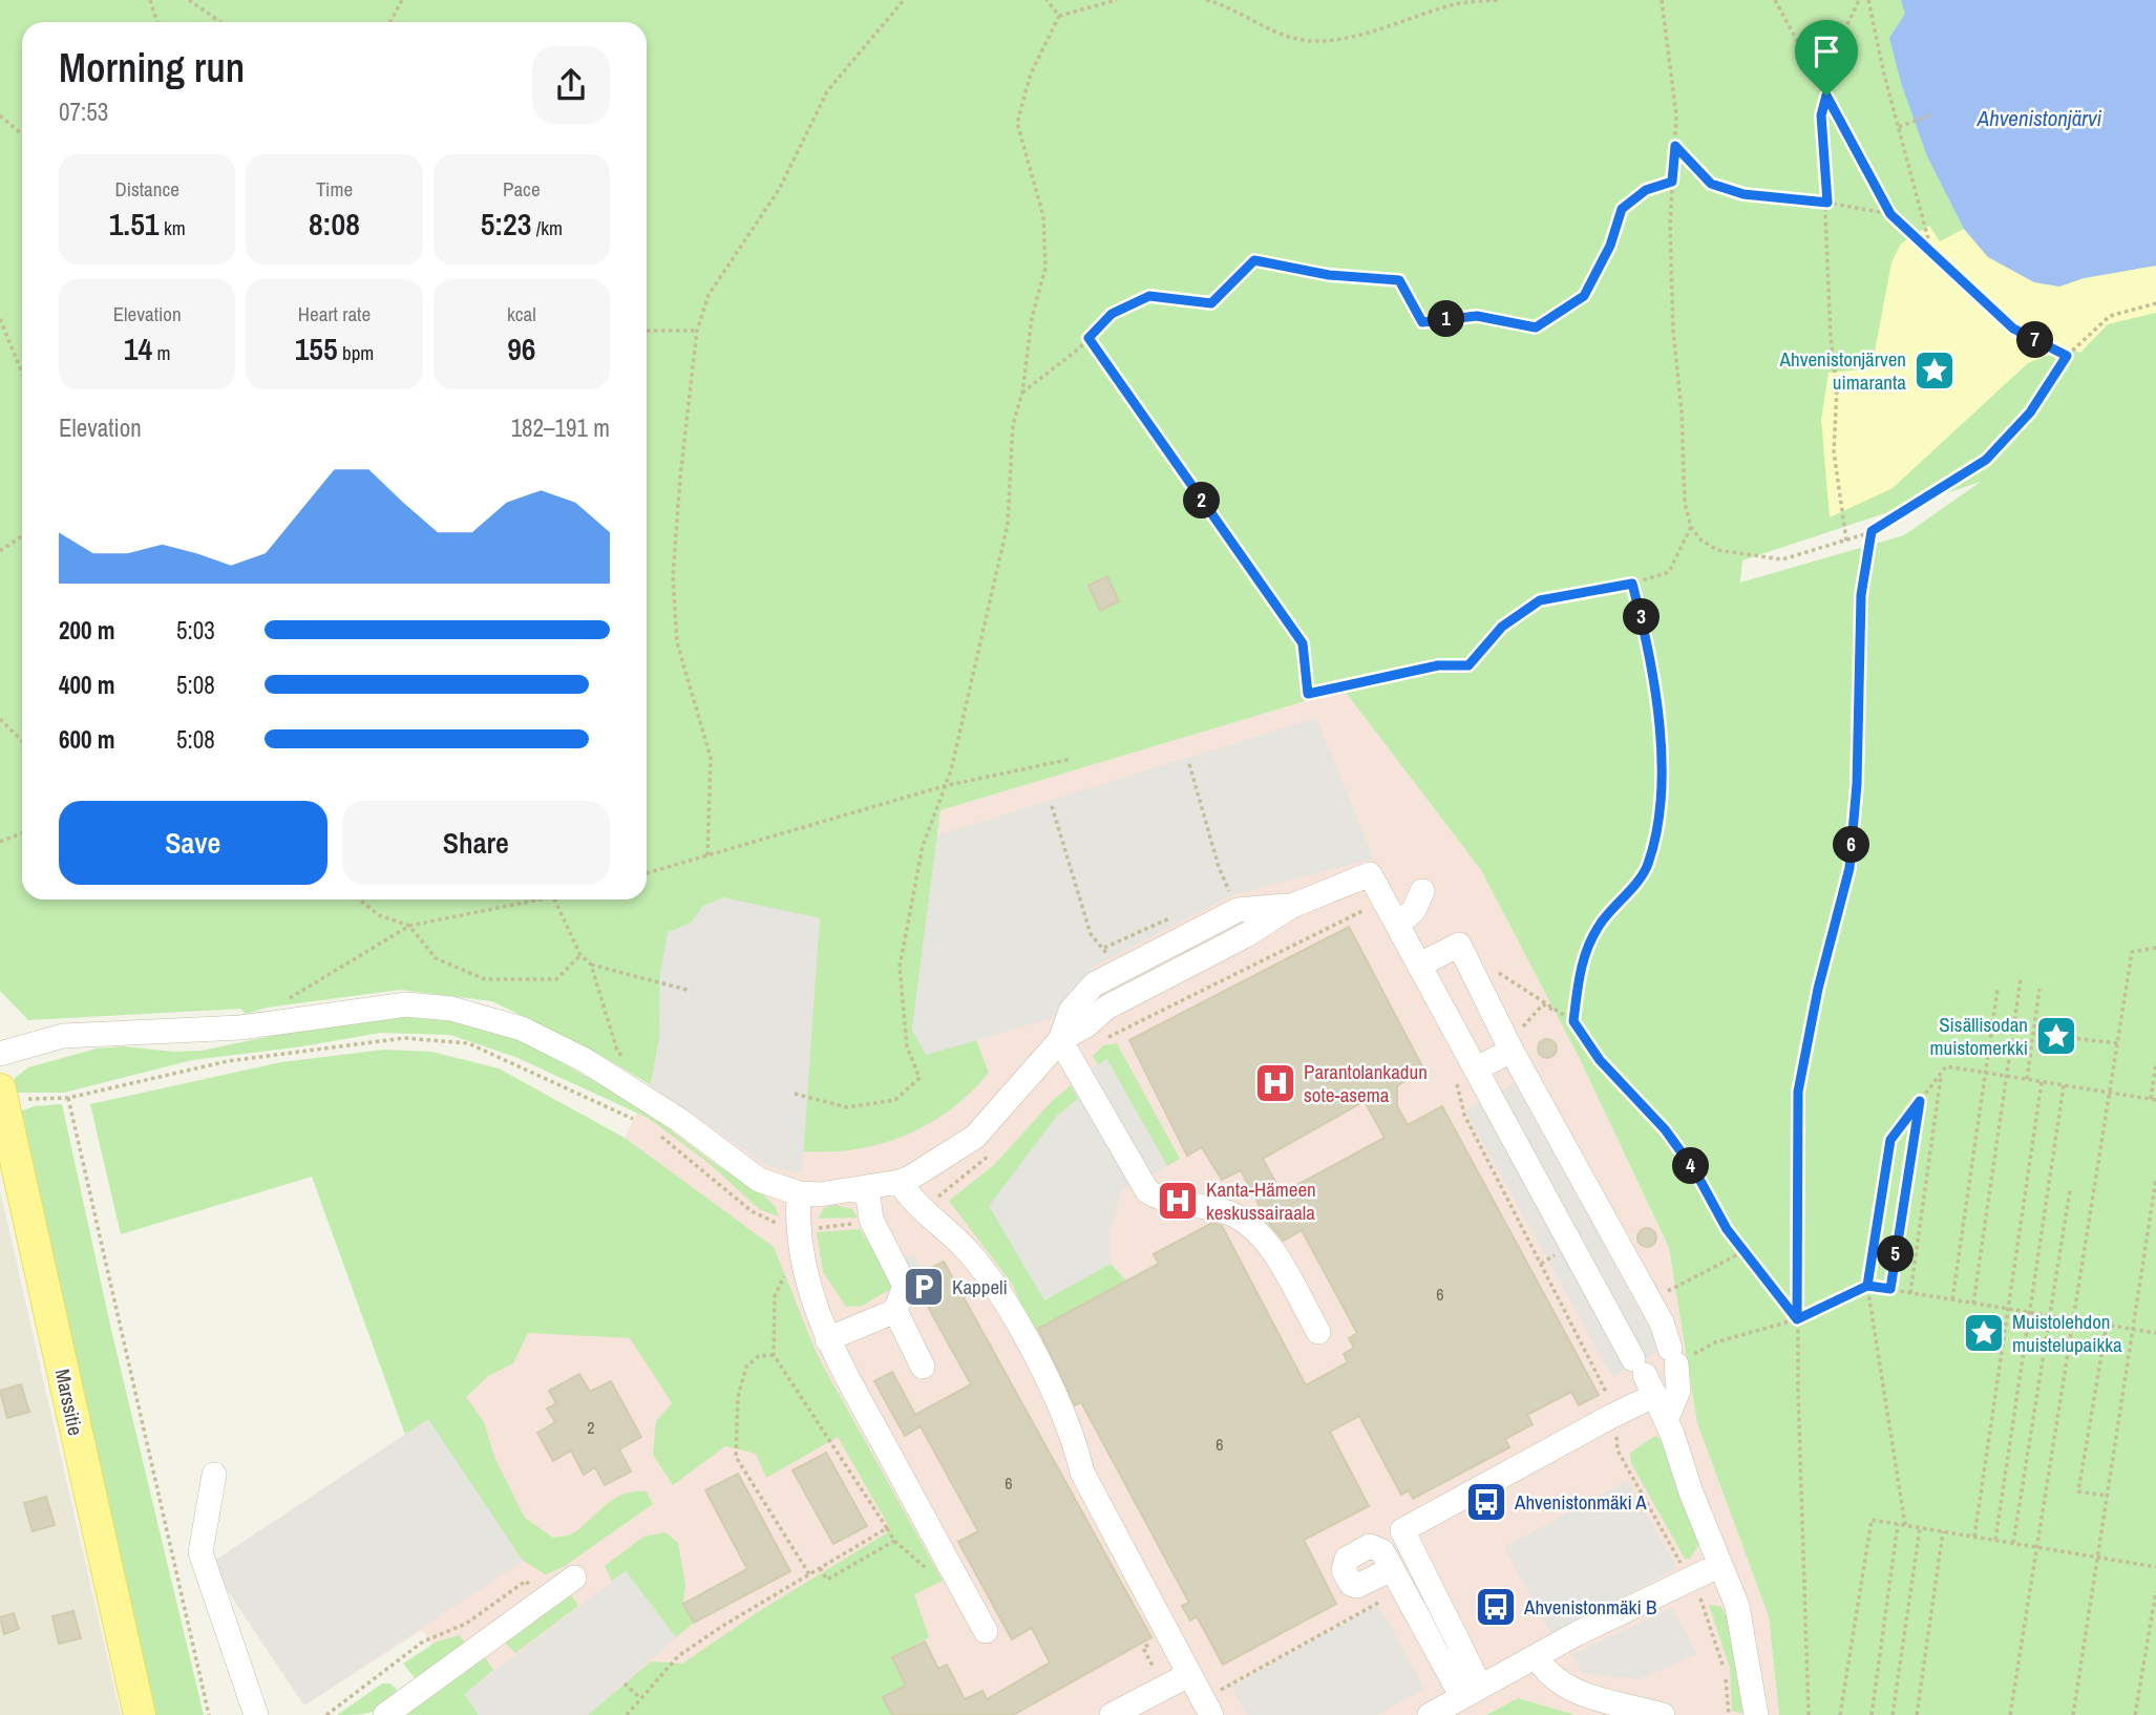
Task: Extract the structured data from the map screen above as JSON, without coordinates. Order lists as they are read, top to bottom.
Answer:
{
  "streets": {
    "main road": ["Marssitie"]
  },
  "water": ["Ahvenistonjärvi"],
  "places": {
    "place": ["Ahvenistonjärven uimaranta", "Sisällisodan muistomerkki", "Muistolehdon muistelupaikka"],
    "hospital": ["Parantolankadun sote-asema", "Kanta-Hämeen keskussairaala"],
    "parking": ["Kappeli"],
    "bus stop": ["Ahvenistonmäki A", "Ahvenistonmäki B"]
  },
  "house_numbers": [
    "6",
    "2",
    "6",
    "6"
  ],
  "page": {
    "heading": ["Morning run", "07:53"],
    "stats": [
      ["Distance", "1.51 km"],
      ["Time", "8:08"],
      ["Pace", "5:23 /km"],
      ["Elevation", "14 m"],
      ["Heart rate", "155 bpm"],
      ["kcal", "96"]
    ],
    "pins": [
      "1",
      "7",
      "2",
      "3",
      "6",
      "4",
      "5"
    ],
    "chart": ["Elevation", "182–191 m"],
    "list": [
      {
        "name": "200 m",
        "note": "5:03"
      },
      {
        "name": "400 m",
        "note": "5:08"
      },
      {
        "name": "600 m",
        "note": "5:08"
      }
    ],
    "buttons": ["Save", "Share"]
  }
}
